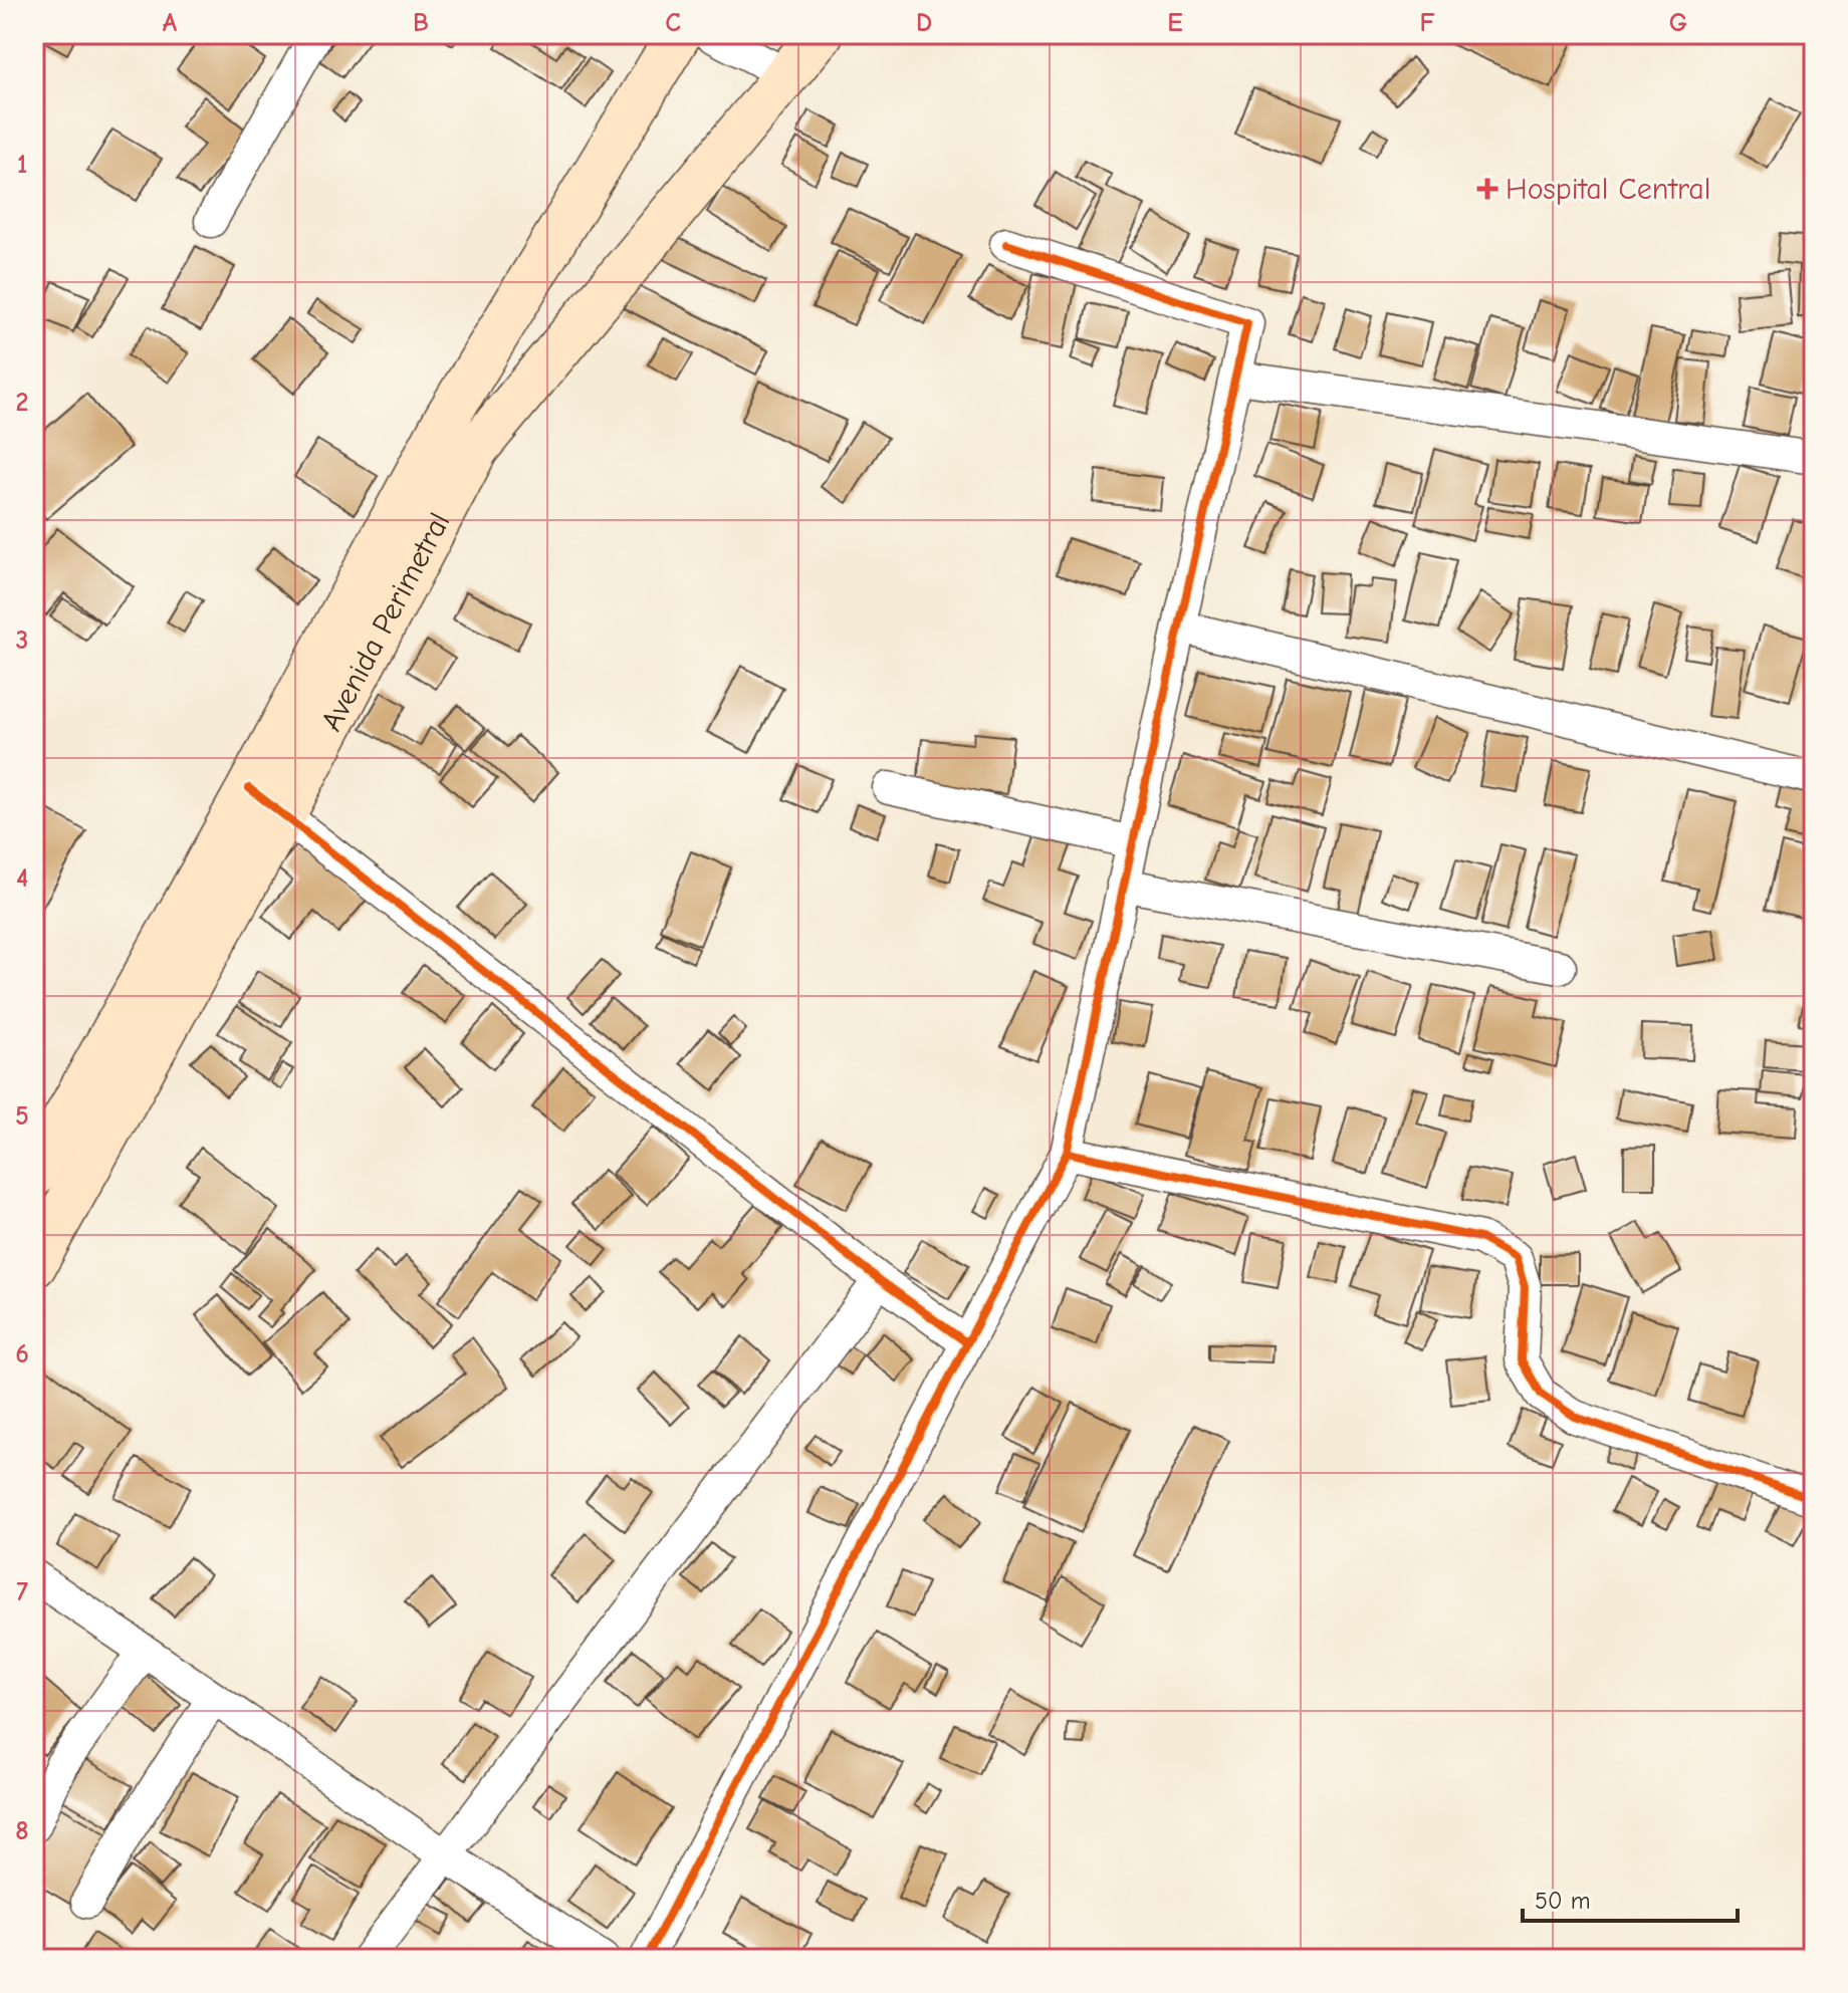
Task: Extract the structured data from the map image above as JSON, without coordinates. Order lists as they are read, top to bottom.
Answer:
{
  "streets": {
    "main road": ["Avenida Perimetral"]
  },
  "places": {
    "health": ["Hospital Central"]
  },
  "scale_bar": "50 m",
  "grid": {
    "columns": [
      "A",
      "B",
      "C",
      "D",
      "E",
      "F",
      "G"
    ],
    "rows": [
      "1",
      "2",
      "3",
      "4",
      "5",
      "6",
      "7",
      "8"
    ]
  }
}
